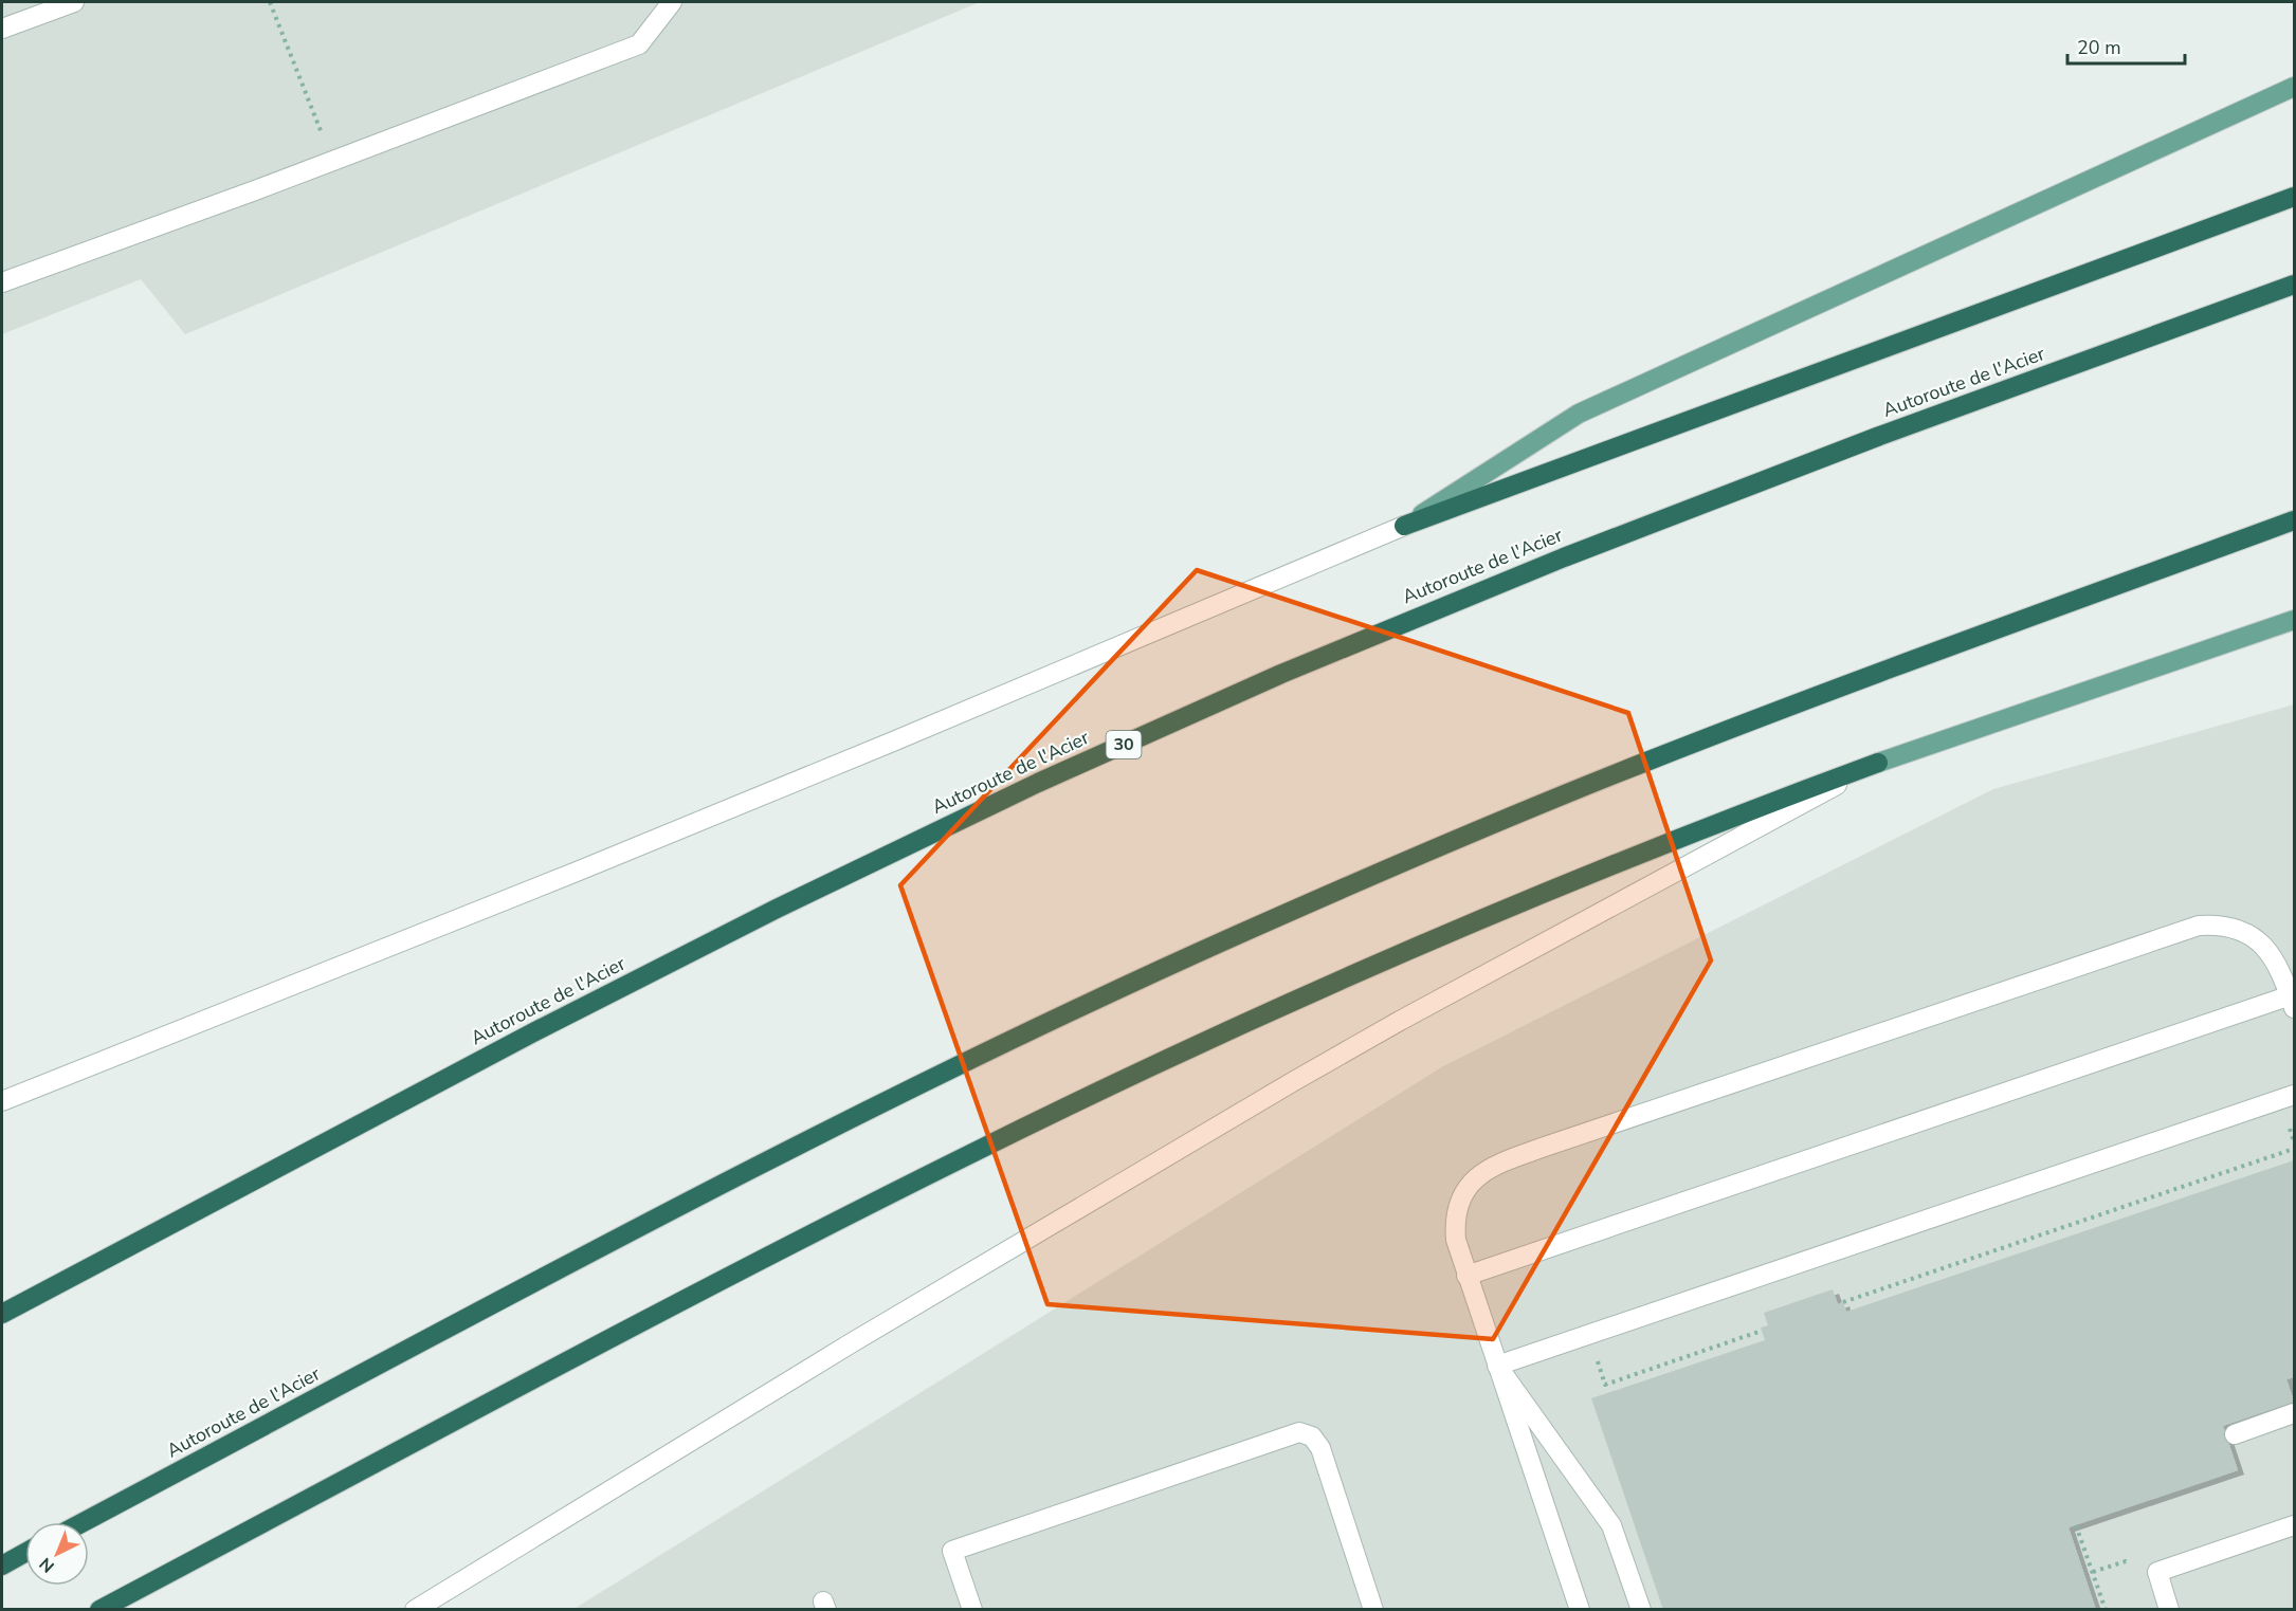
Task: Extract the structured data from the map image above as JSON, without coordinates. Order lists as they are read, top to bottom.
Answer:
{
  "streets": {
    "highway": ["Autoroute de l'Acier", "30"]
  },
  "scale_bar": "20 m",
  "north": "bottom left"
}
